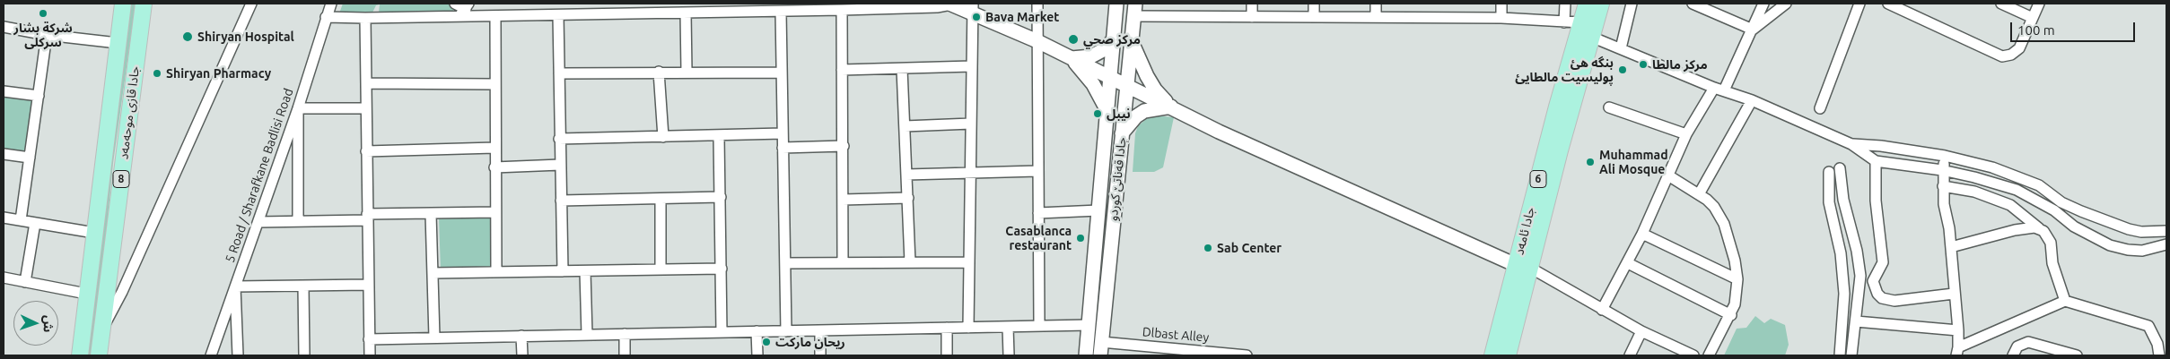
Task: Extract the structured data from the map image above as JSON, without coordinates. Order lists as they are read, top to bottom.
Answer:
{
  "streets": {
    "main road": [
      "جادا قازی موحەمەد",
      "8",
      "6",
      "جادا ئامەد"
    ],
    "street": ["5 Road / Sharafkane Badlisi Road", "جادا قەناتێ کوردو", "Dlbast Alley"]
  },
  "crossings": [
    ["جادا قەناتێ کوردو", "Dlbast Alley"]
  ],
  "places": [
    "شركة بشار سركلى",
    "Bava Market",
    "Shiryan Hospital",
    "مركز صحي",
    "مركز مالطا",
    "بنگه هئ پوليسيت مالطايئ",
    "Shiryan Pharmacy",
    "نيبل",
    "Muhammad Ali Mosque",
    "Casablanca restaurant",
    "Sab Center",
    "ريحان ماركت"
  ],
  "scale_bar": "100 m",
  "north": "right"
}
